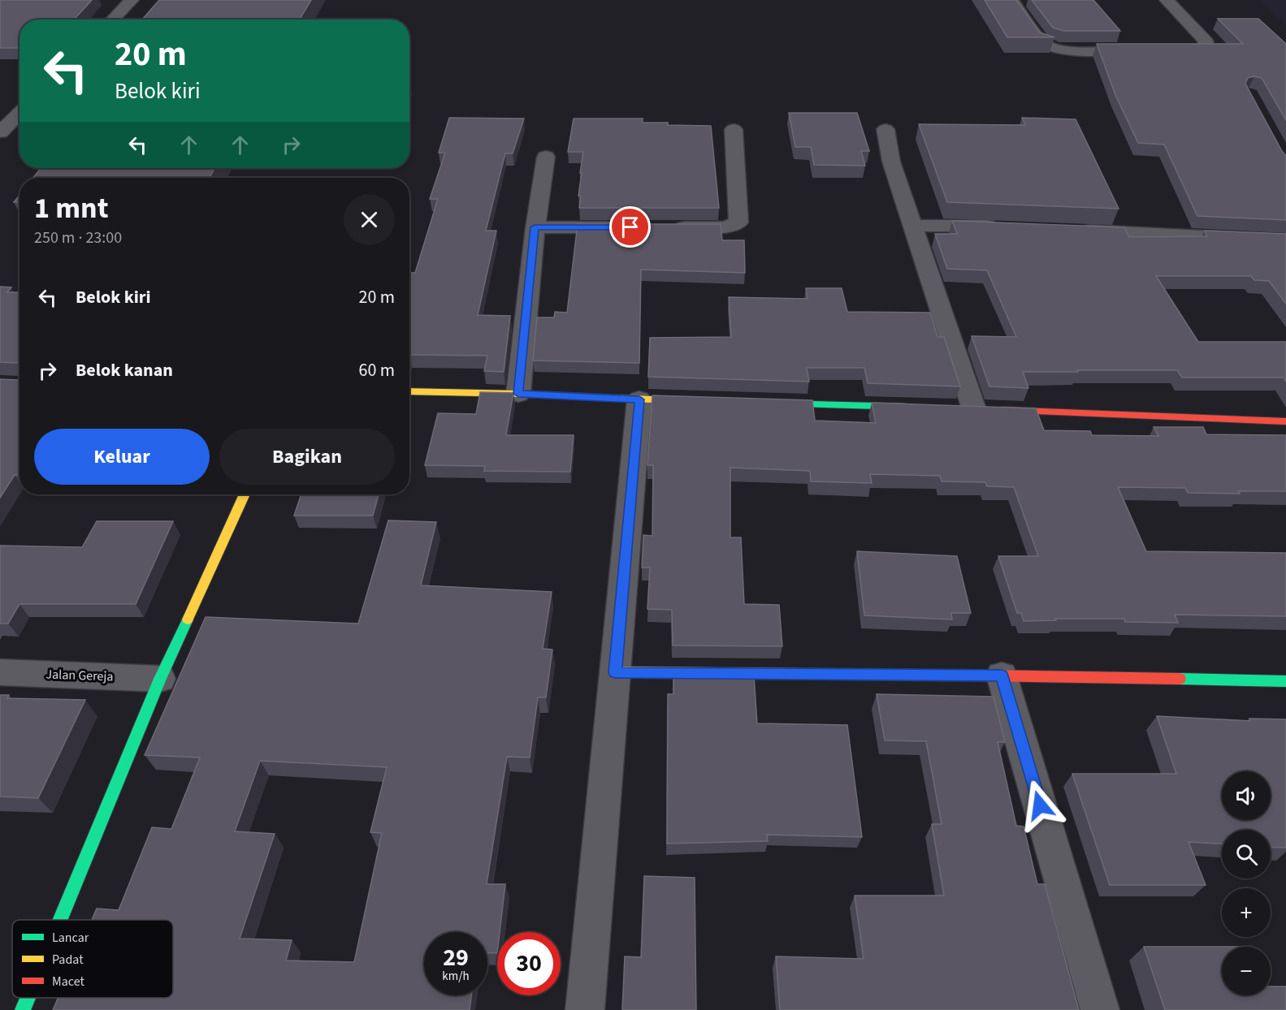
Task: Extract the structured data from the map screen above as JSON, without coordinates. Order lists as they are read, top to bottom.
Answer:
{
  "streets": {
    "street": ["Jalan Gereja"]
  },
  "legend": ["Lancar", "Padat", "Macet"],
  "page": {
    "turn": ["20 m", "Belok kiri"],
    "heading": ["1 mnt", "250 m · 23:00"],
    "list": [
      {
        "name": "Belok kiri",
        "value": "20 m"
      },
      {
        "name": "Belok kanan",
        "value": "60 m"
      }
    ],
    "buttons": ["Keluar", "Bagikan"],
    "map_buttons": ["+", "−"],
    "speed": "29 km/h",
    "limit": "30"
  }
}
